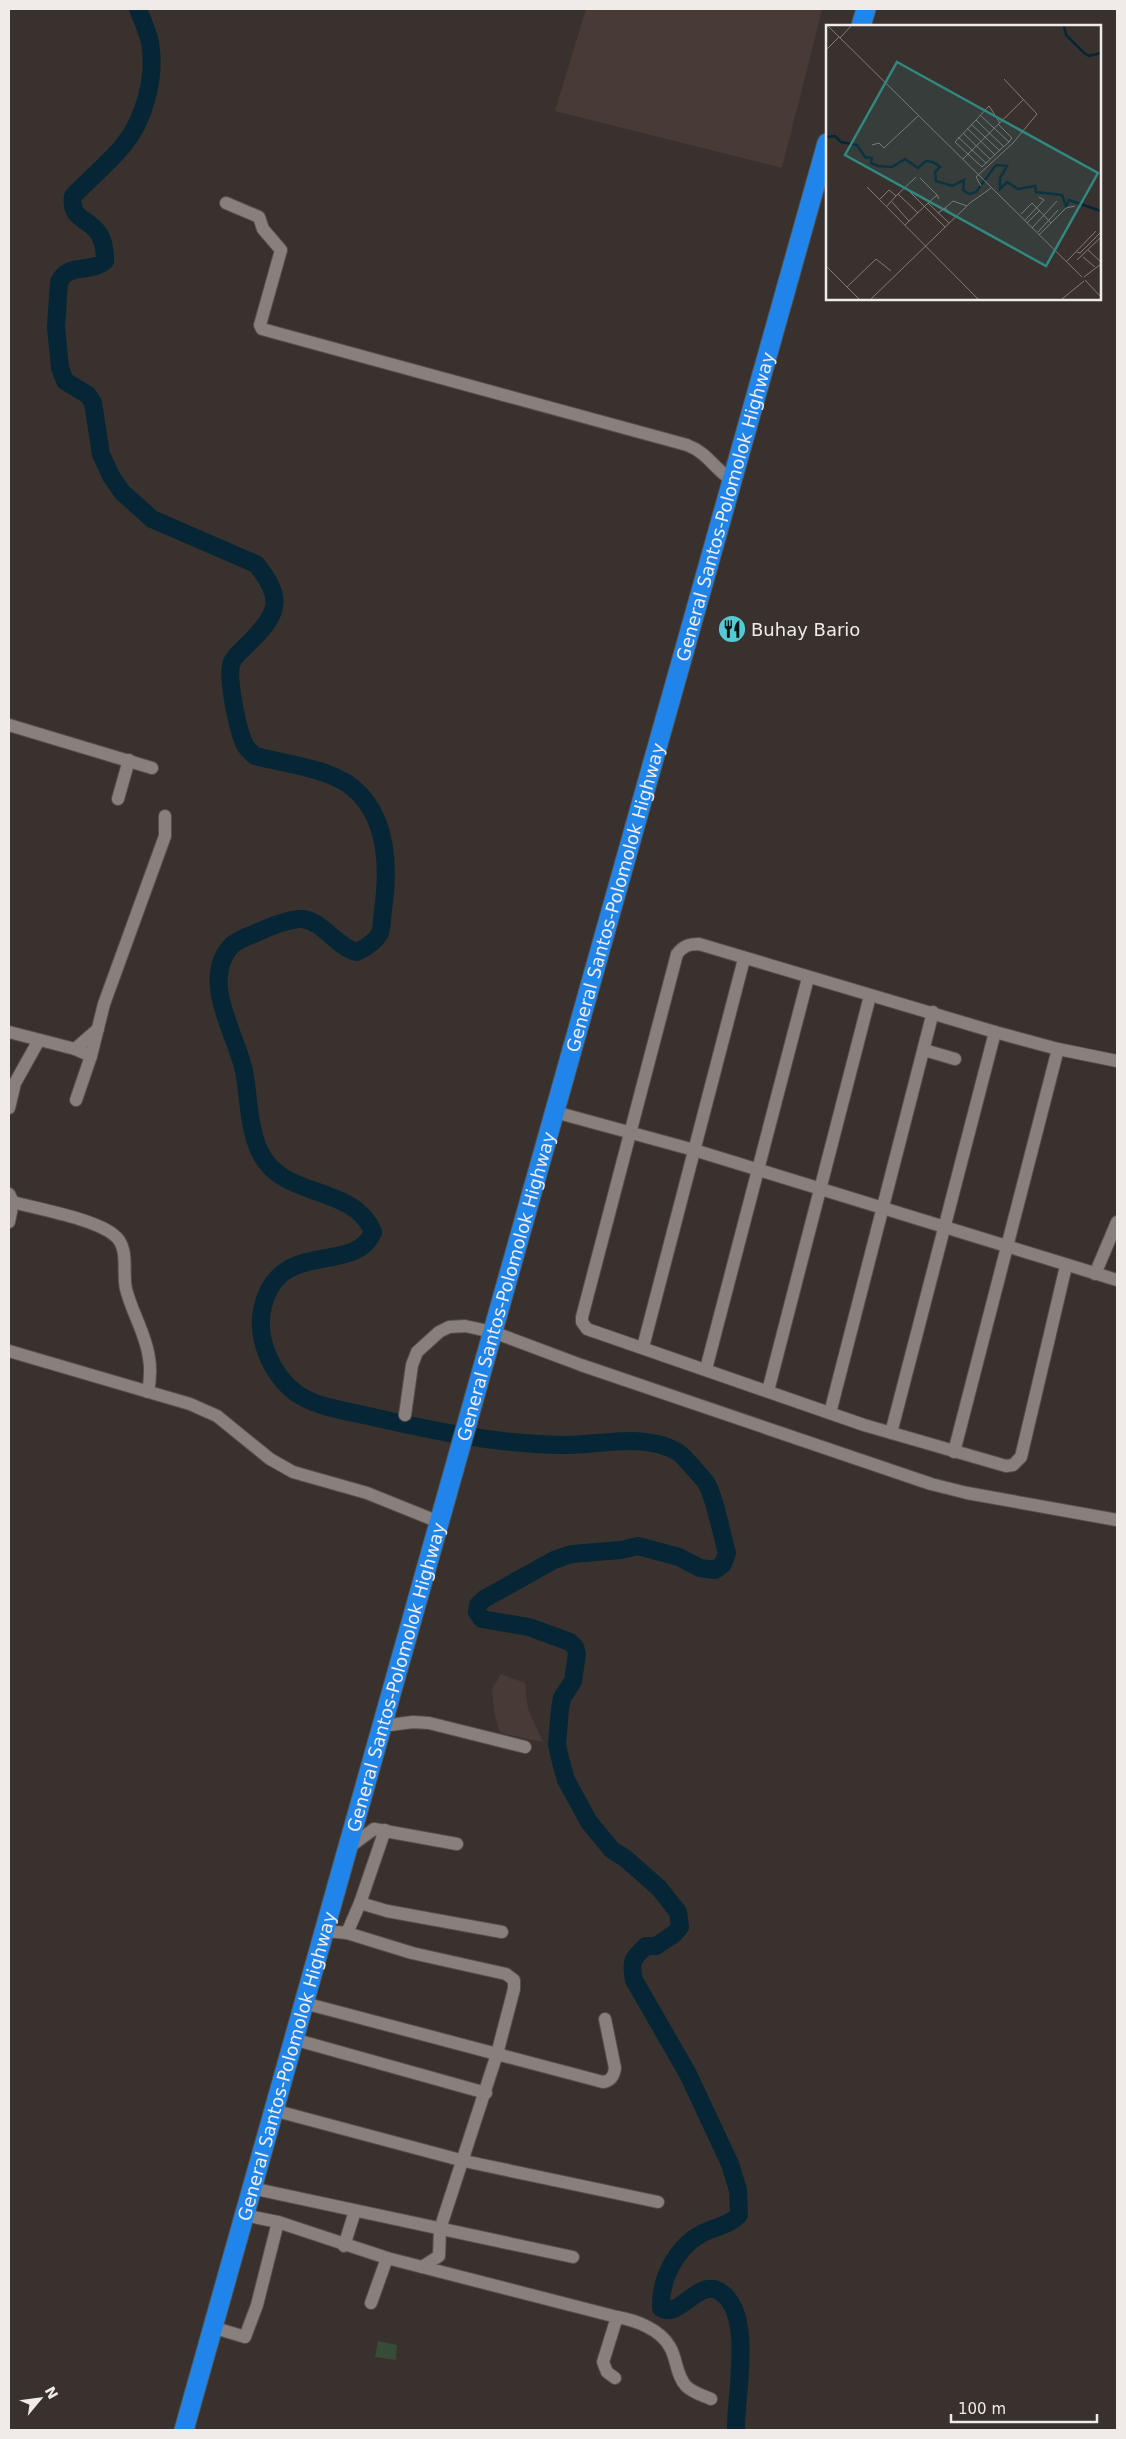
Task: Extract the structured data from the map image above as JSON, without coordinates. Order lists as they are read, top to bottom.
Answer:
{
  "streets": {
    "highway": ["General Santos-Polomolok Highway"]
  },
  "places": {
    "restaurant": ["Buhay Bario"]
  },
  "scale_bar": "100 m",
  "north": "top right"
}
